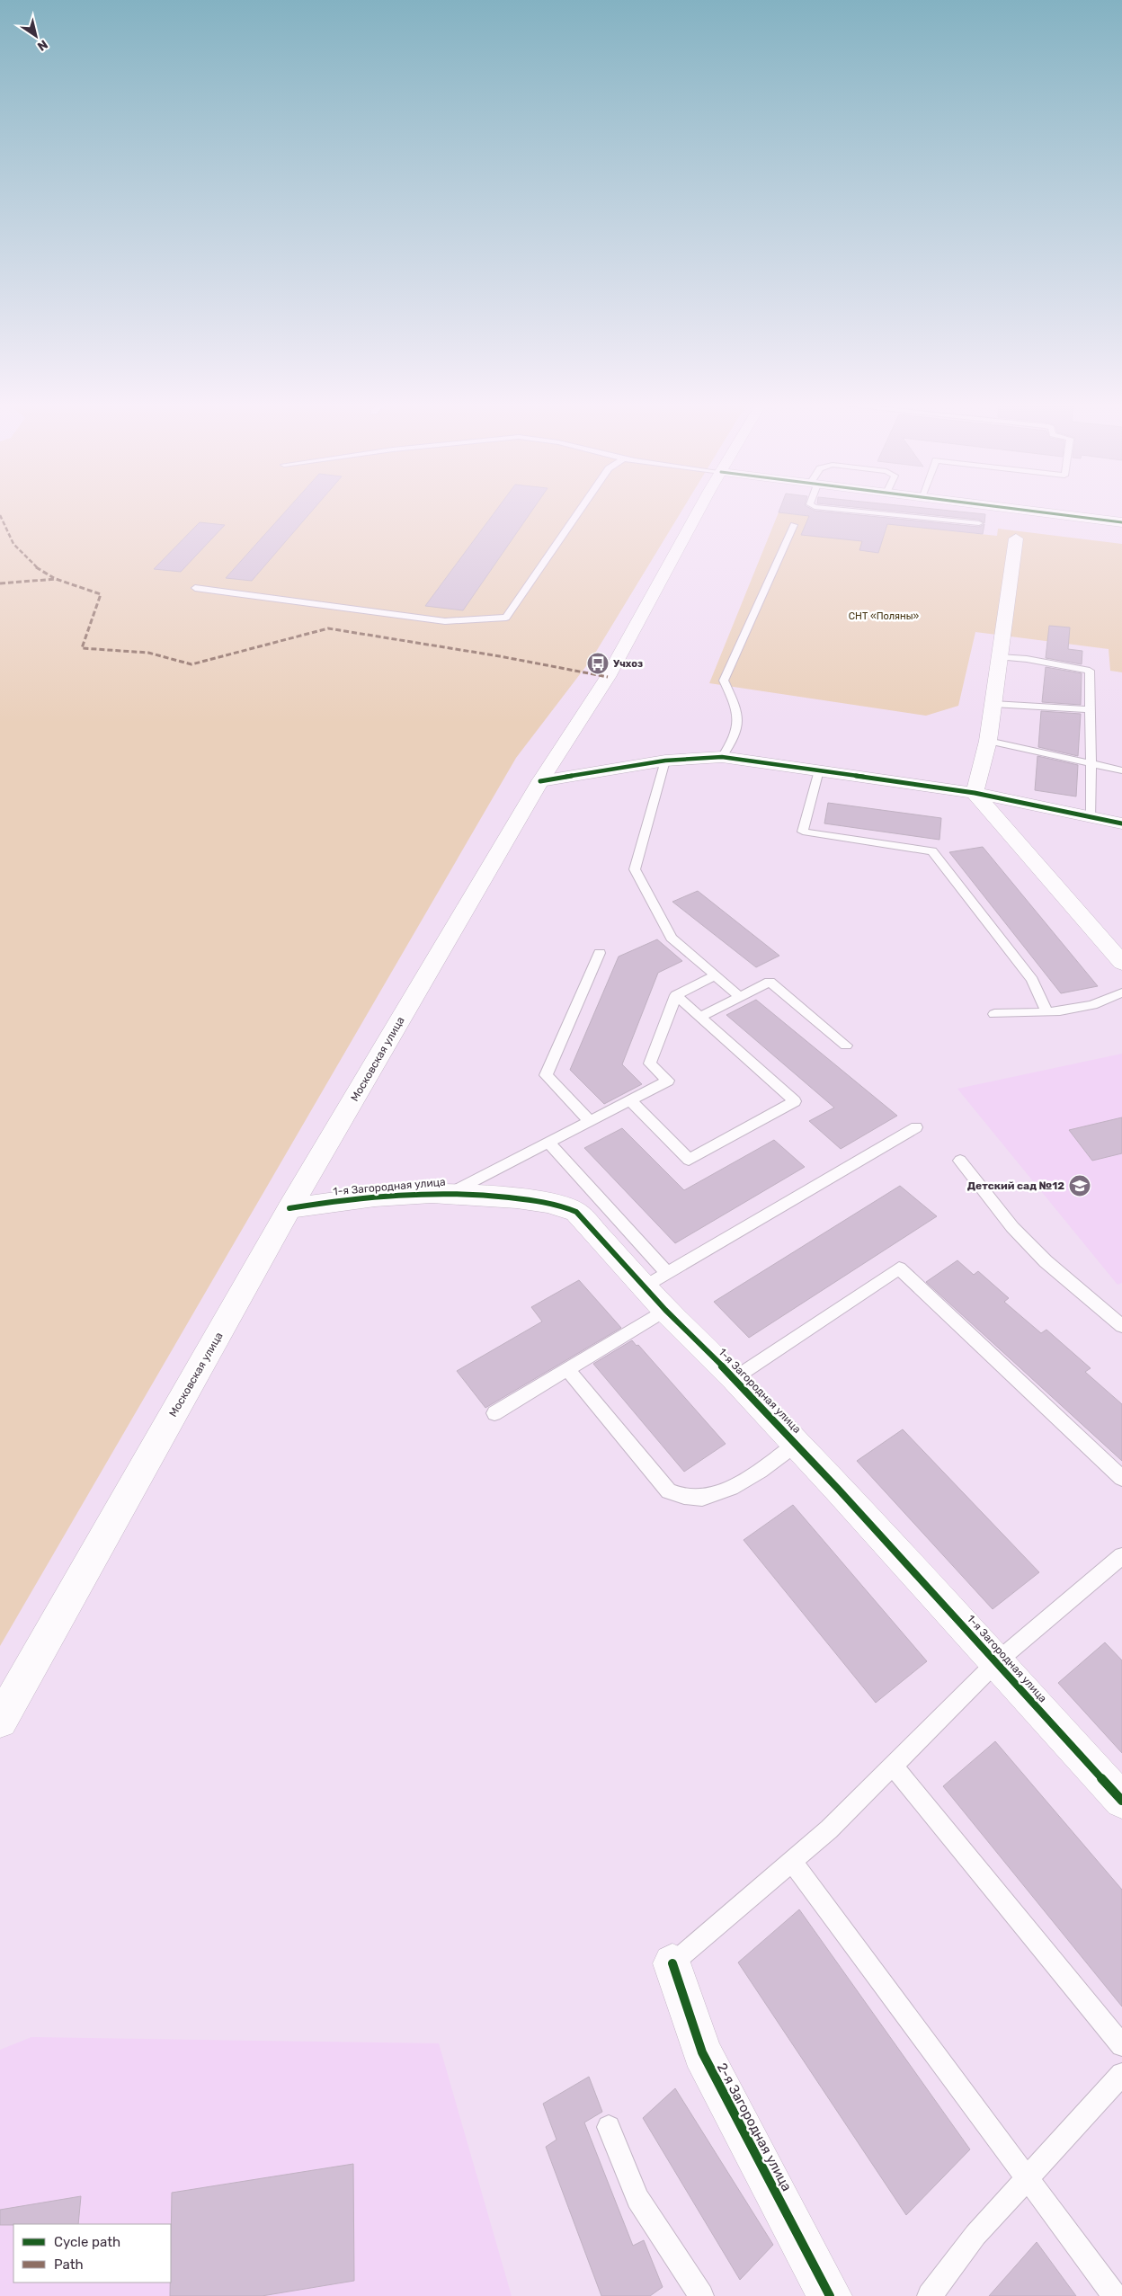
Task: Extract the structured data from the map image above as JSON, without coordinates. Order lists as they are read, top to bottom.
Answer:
{
  "streets": {
    "street": ["Московская улица", "1-я Загородная улица", "2-я Загородная улица"]
  },
  "crossings": [
    ["Московская улица", "1-я Загородная улица"]
  ],
  "parks": ["СНТ «Поляны»"],
  "places": {
    "bus stop": ["Учхоз"],
    "school or university": ["Детский сад №12"]
  },
  "legend": ["Cycle path", "Path"],
  "north": "bottom right"
}
